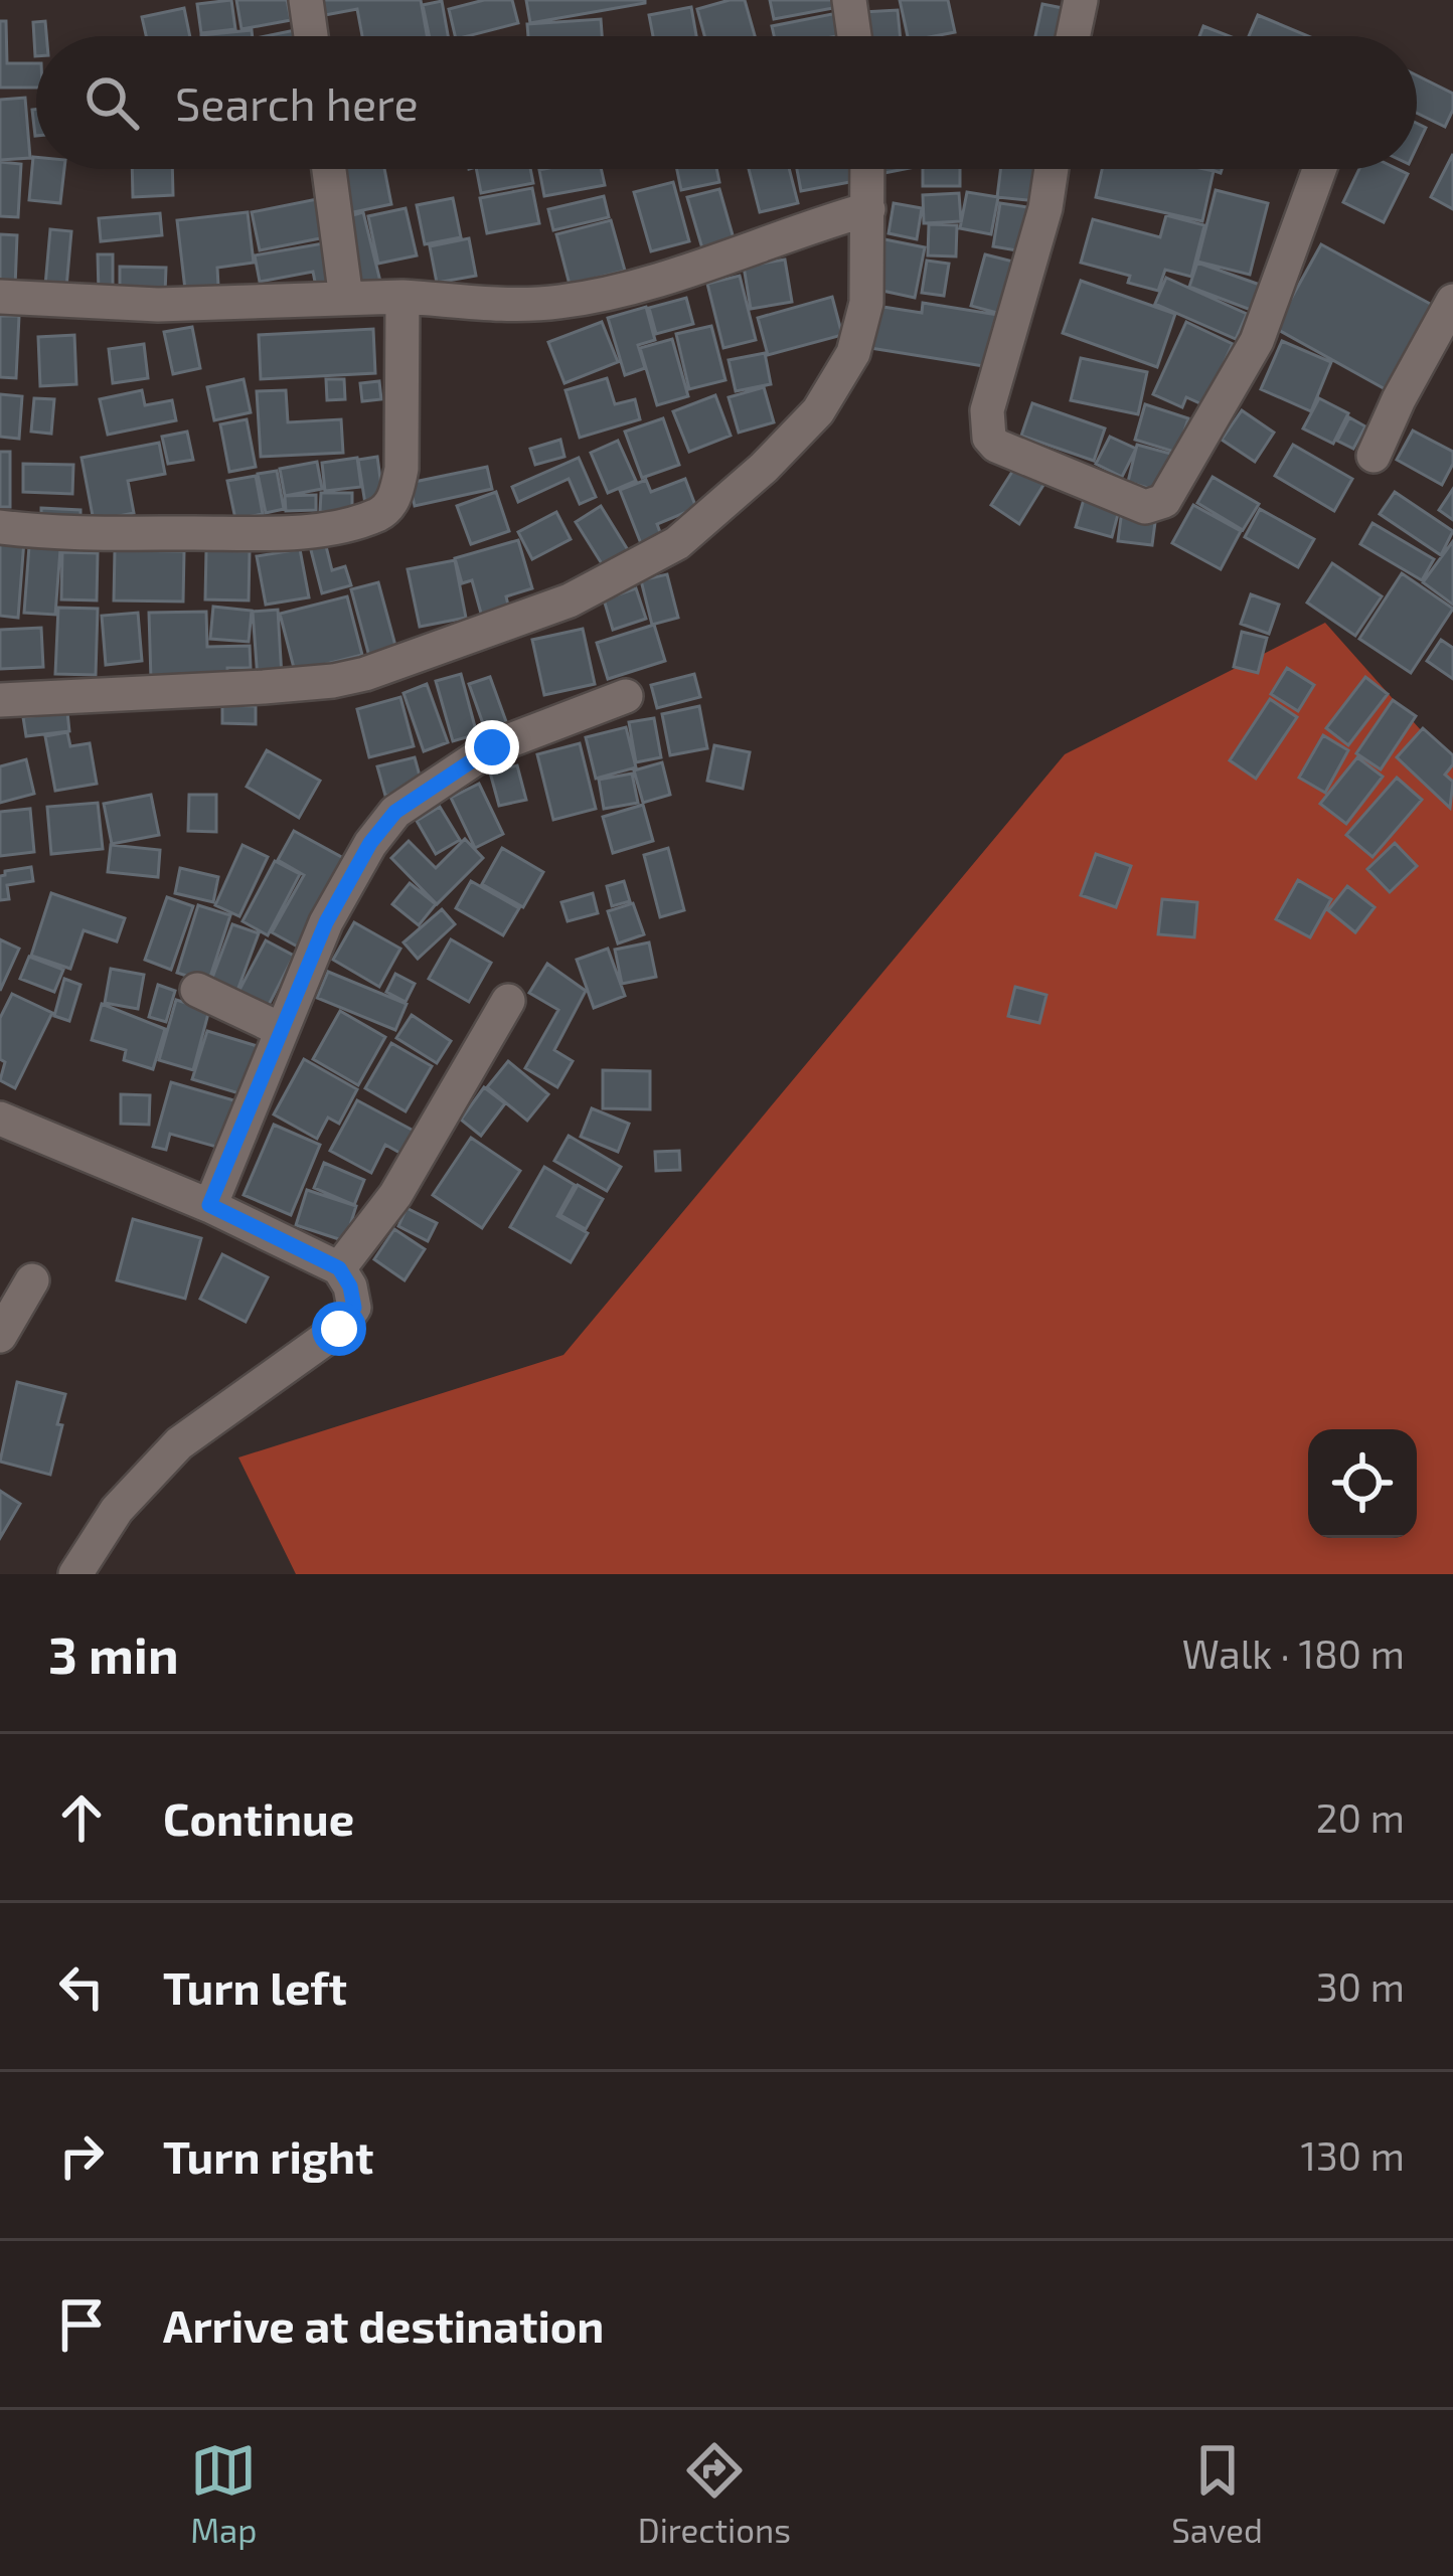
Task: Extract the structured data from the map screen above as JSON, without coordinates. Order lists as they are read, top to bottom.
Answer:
{
  "page": {
    "search": "Search here",
    "heading": ["3 min", "Walk · 180 m"],
    "list": [
      ["Continue", "20 m"],
      ["Turn left", "30 m"],
      ["Turn right", "130 m"],
      "Arrive at destination"
    ],
    "nav": ["Map", "Directions", "Saved"]
  }
}
